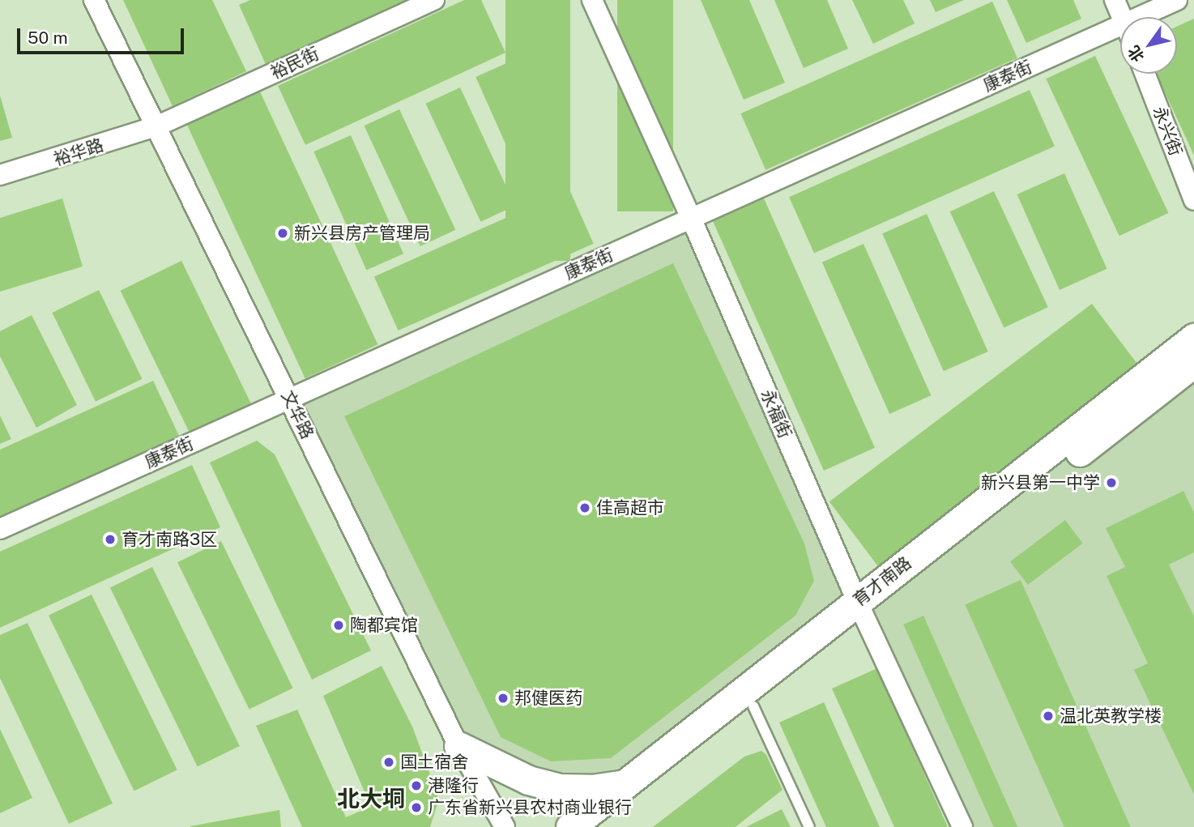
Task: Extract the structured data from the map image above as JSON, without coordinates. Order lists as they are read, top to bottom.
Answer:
{
  "streets": {
    "street": [
      "裕民街",
      "康泰街",
      "永兴街",
      "裕华路",
      "永福街",
      "文华路",
      "育才南路"
    ]
  },
  "crossings": [
    ["裕民街", "裕华路"],
    ["裕民街", "文华路"],
    ["康泰街", "永福街"],
    ["康泰街", "文华路"],
    ["裕华路", "文华路"],
    ["永福街", "育才南路"]
  ],
  "districts": ["北大垌"],
  "places": [
    "新兴县房产管理局",
    "新兴县第一中学",
    "佳高超市",
    "育才南路3区",
    "陶都宾馆",
    "邦健医药",
    "温北英教学楼",
    "国土宿舍",
    "港隆行",
    "广东省新兴县农村商业银行"
  ],
  "scale_bar": "50 m",
  "north": "bottom left"
}
